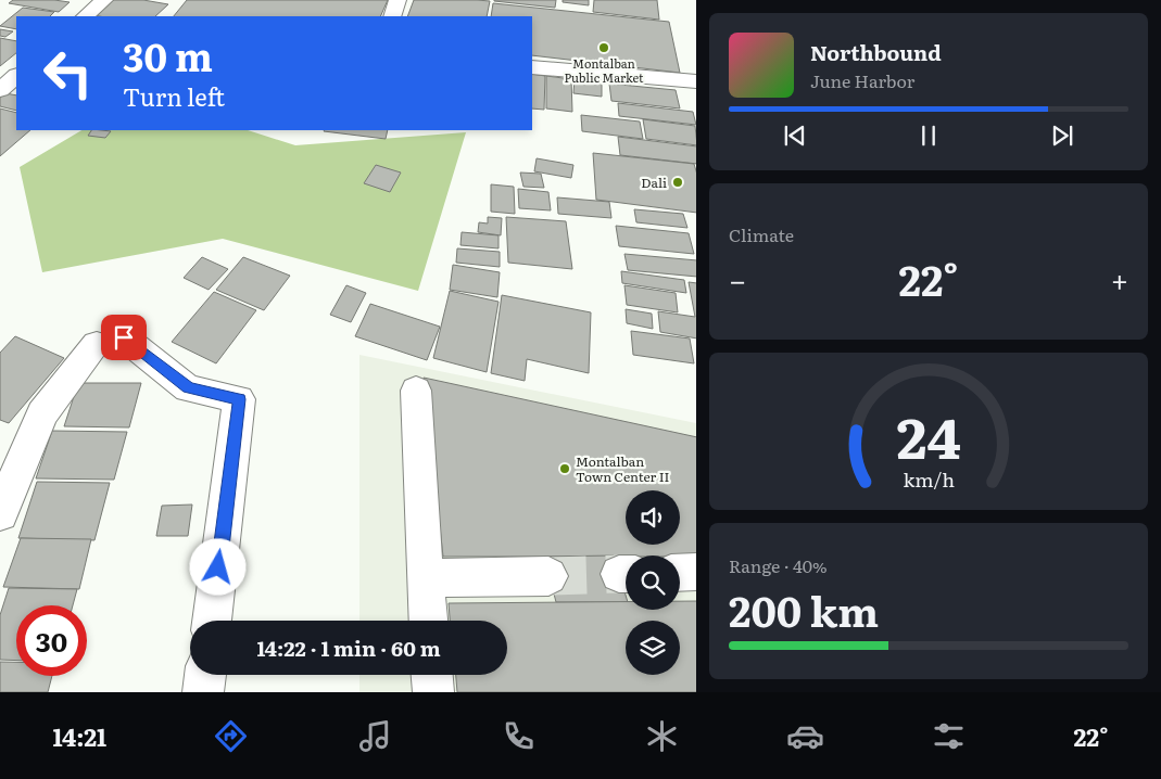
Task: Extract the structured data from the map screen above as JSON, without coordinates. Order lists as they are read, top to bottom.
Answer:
{
  "places": ["Montalban Public Market", "Dali", "Montalban Town Center II"],
  "page": {
    "turn": ["30 m", "Turn left"],
    "song": ["Northbound", "June Harbor"],
    "tile": [
      "Climate",
      ["Range · 40%", "200 km"]
    ],
    "heat": ["−", "22°", "+"],
    "limit": "30",
    "trip": "14:22 · 1 min · 60 m",
    "tabs": ["14:21", "22°"],
    "gauge": ["24", "km/h"]
  }
}
